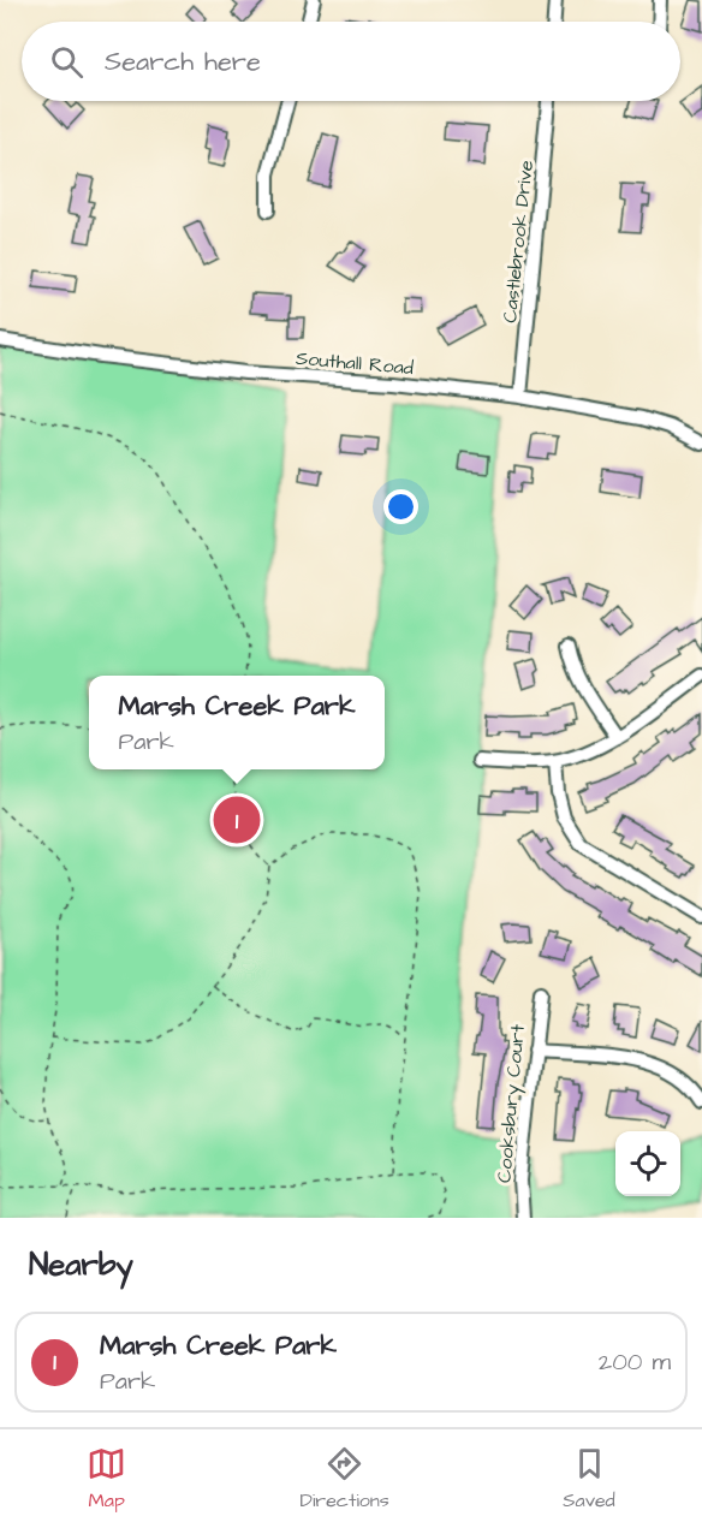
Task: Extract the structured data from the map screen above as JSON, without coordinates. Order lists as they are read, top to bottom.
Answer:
{
  "streets": {
    "street": ["Castlebrook Drive", "Southall Road", "Cooksbury Court"]
  },
  "crossings": [
    ["Castlebrook Drive", "Southall Road"]
  ],
  "page": {
    "search": "Search here",
    "popup": ["Marsh Creek Park", "Park"],
    "pins": "1",
    "heading": "Nearby",
    "list": [
      {
        "mark": "1",
        "name": "Marsh Creek Park",
        "note": "Park",
        "value": "200 m"
      }
    ],
    "nav": ["Map", "Directions", "Saved"]
  }
}
